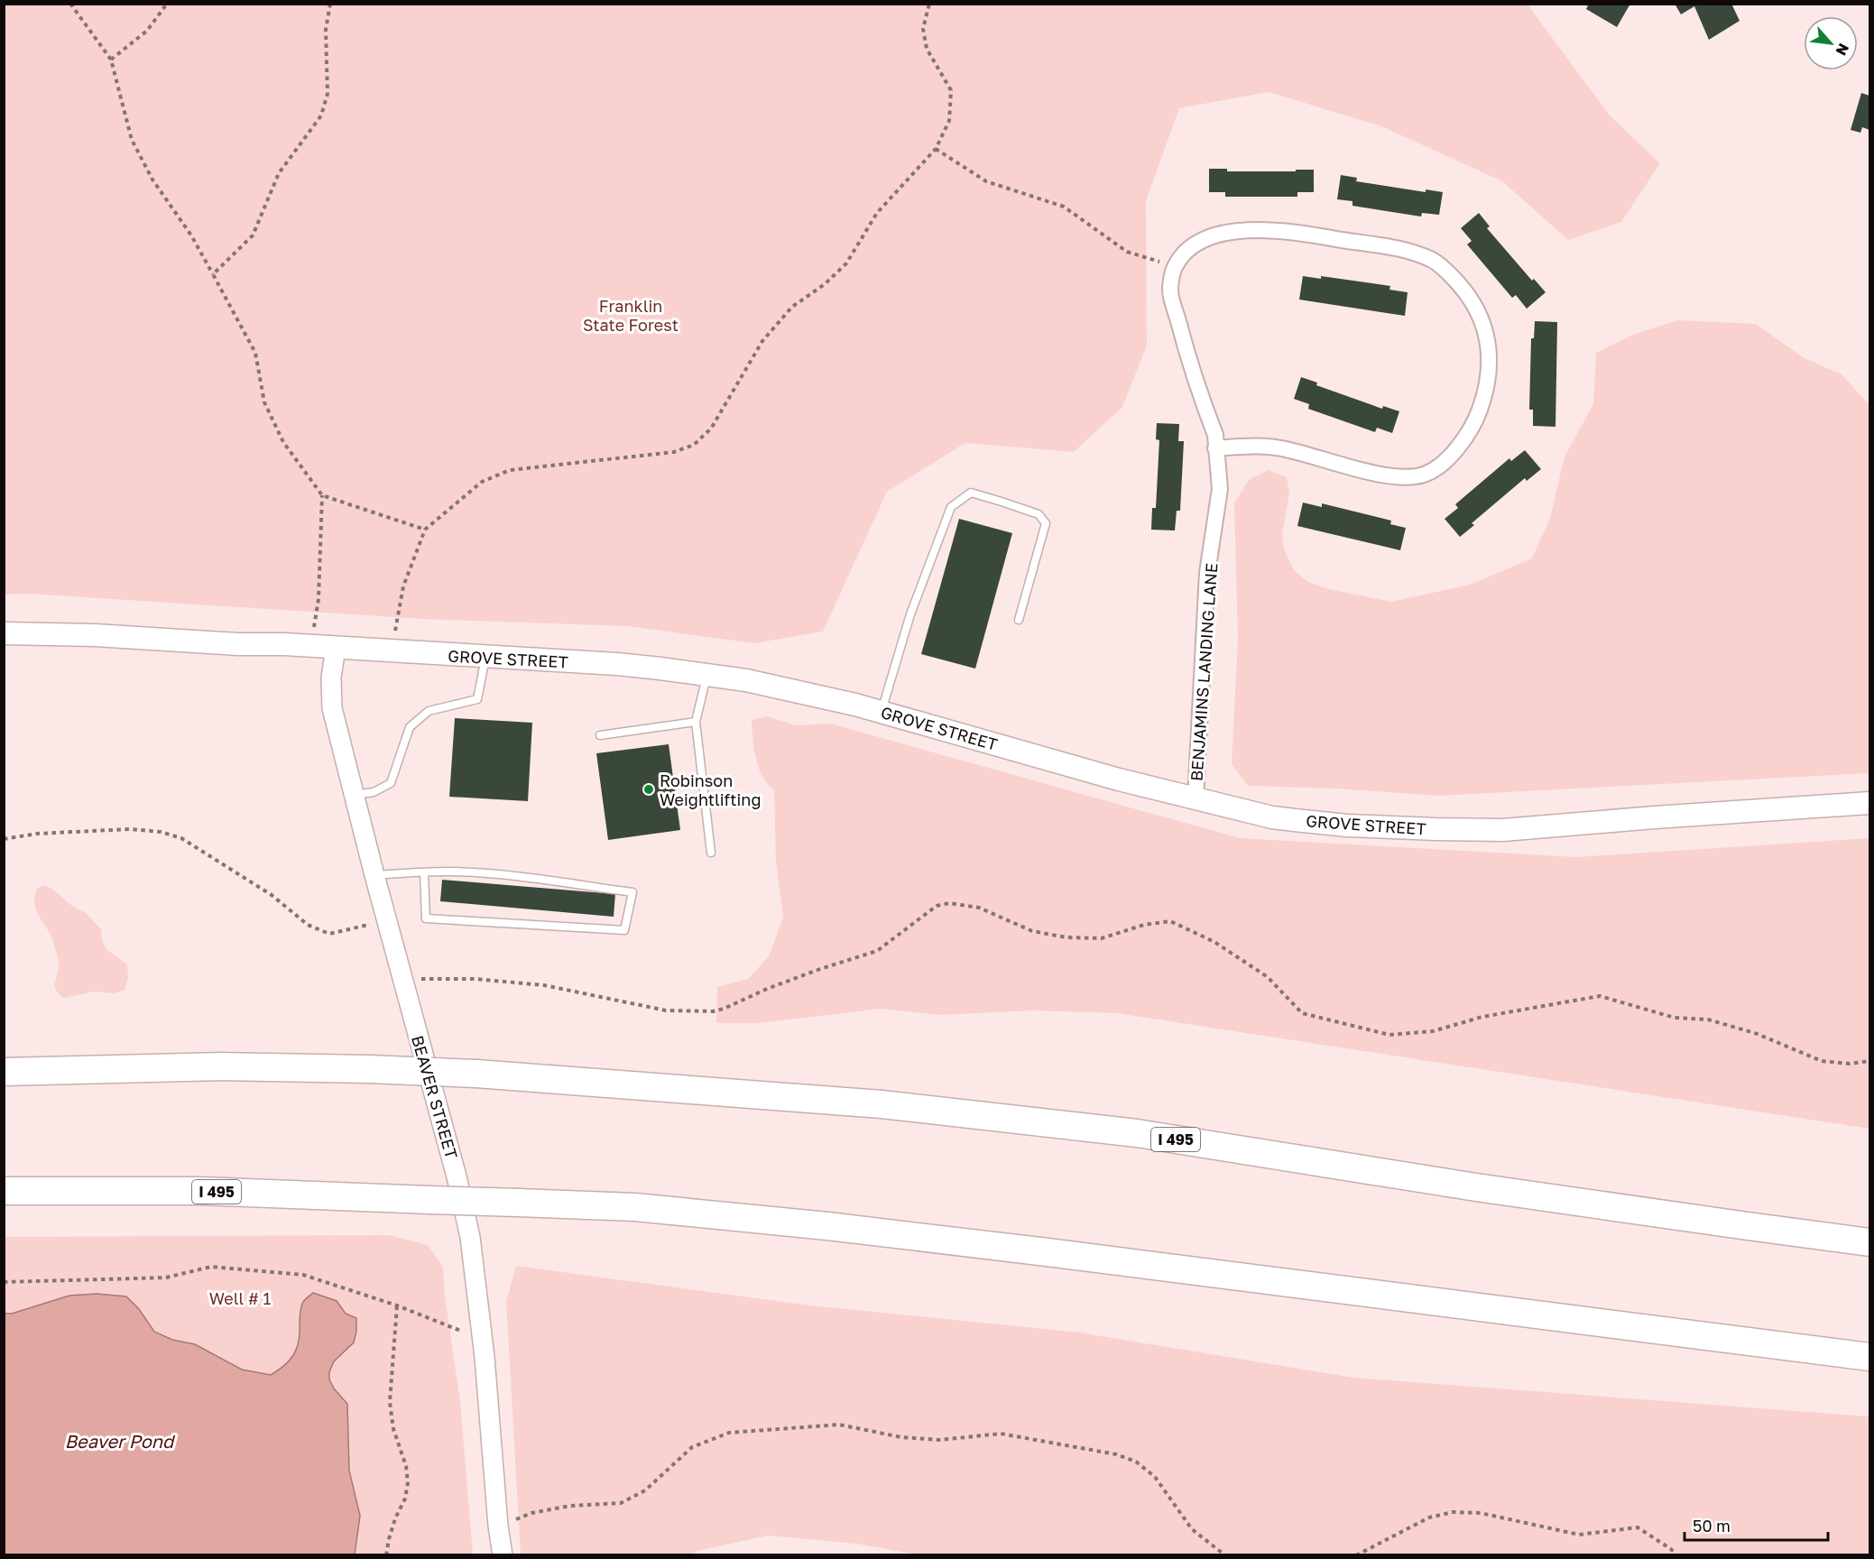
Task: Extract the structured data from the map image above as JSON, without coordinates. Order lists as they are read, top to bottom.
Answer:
{
  "streets": {
    "highway": ["I 495"],
    "main road": ["GROVE STREET"],
    "street": ["BENJAMINS LANDING LANE", "BEAVER STREET"]
  },
  "crossings": [
    ["GROVE STREET", "BENJAMINS LANDING LANE"],
    ["GROVE STREET", "BEAVER STREET"]
  ],
  "water": ["Beaver Pond"],
  "parks": ["Franklin State Forest", "Well # 1"],
  "places": ["Robinson Weightlifting"],
  "scale_bar": "50 m",
  "north": "bottom right"
}
